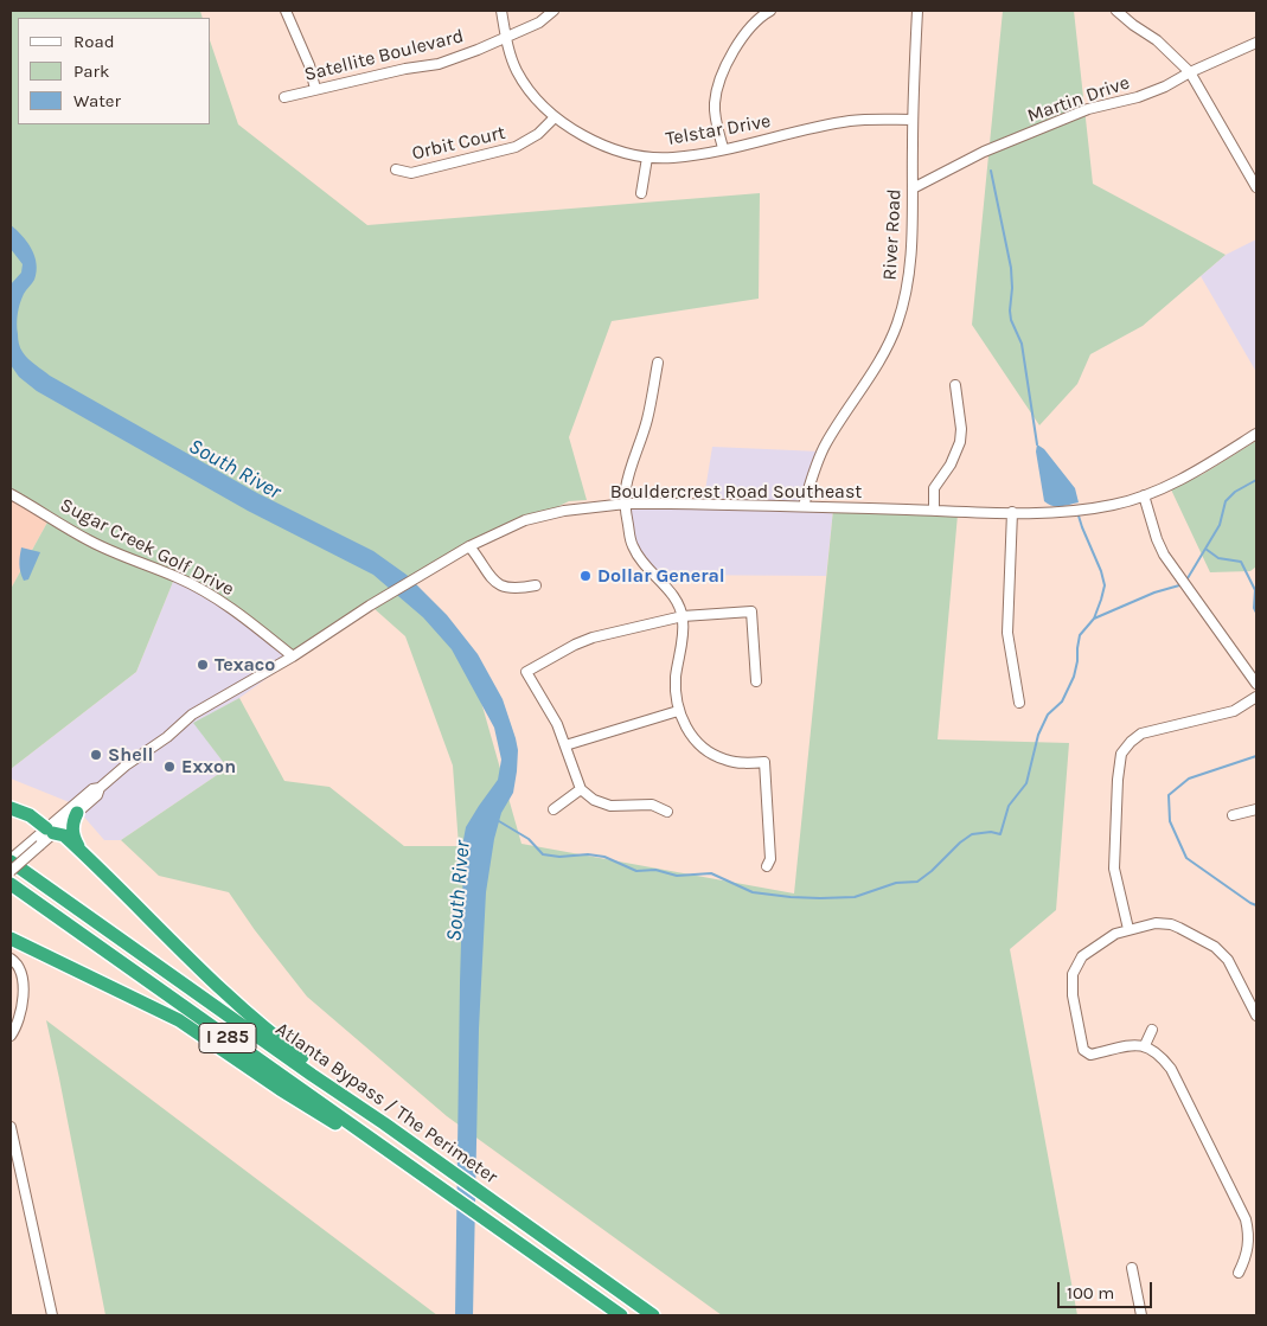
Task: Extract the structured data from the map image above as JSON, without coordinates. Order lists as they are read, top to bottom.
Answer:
{
  "streets": {
    "highway": ["I 285", "Atlanta Bypass / The Perimeter"],
    "street": [
      "Satellite Boulevard",
      "Martin Drive",
      "Telstar Drive",
      "Orbit Court",
      "River Road",
      "Bouldercrest Road Southeast",
      "Sugar Creek Golf Drive"
    ]
  },
  "crossings": [
    ["Satellite Boulevard", "Telstar Drive"],
    ["Martin Drive", "River Road"],
    ["Telstar Drive", "Orbit Court"],
    ["Telstar Drive", "River Road"],
    ["River Road", "Bouldercrest Road Southeast"],
    ["Bouldercrest Road Southeast", "Sugar Creek Golf Drive"],
    ["Bouldercrest Road Southeast", "Atlanta Bypass / The Perimeter"]
  ],
  "water": ["South River"],
  "places": [
    "Dollar General",
    "Texaco",
    "Shell",
    "Exxon"
  ],
  "legend": ["Road", "Park", "Water"],
  "scale_bar": "100 m"
}
